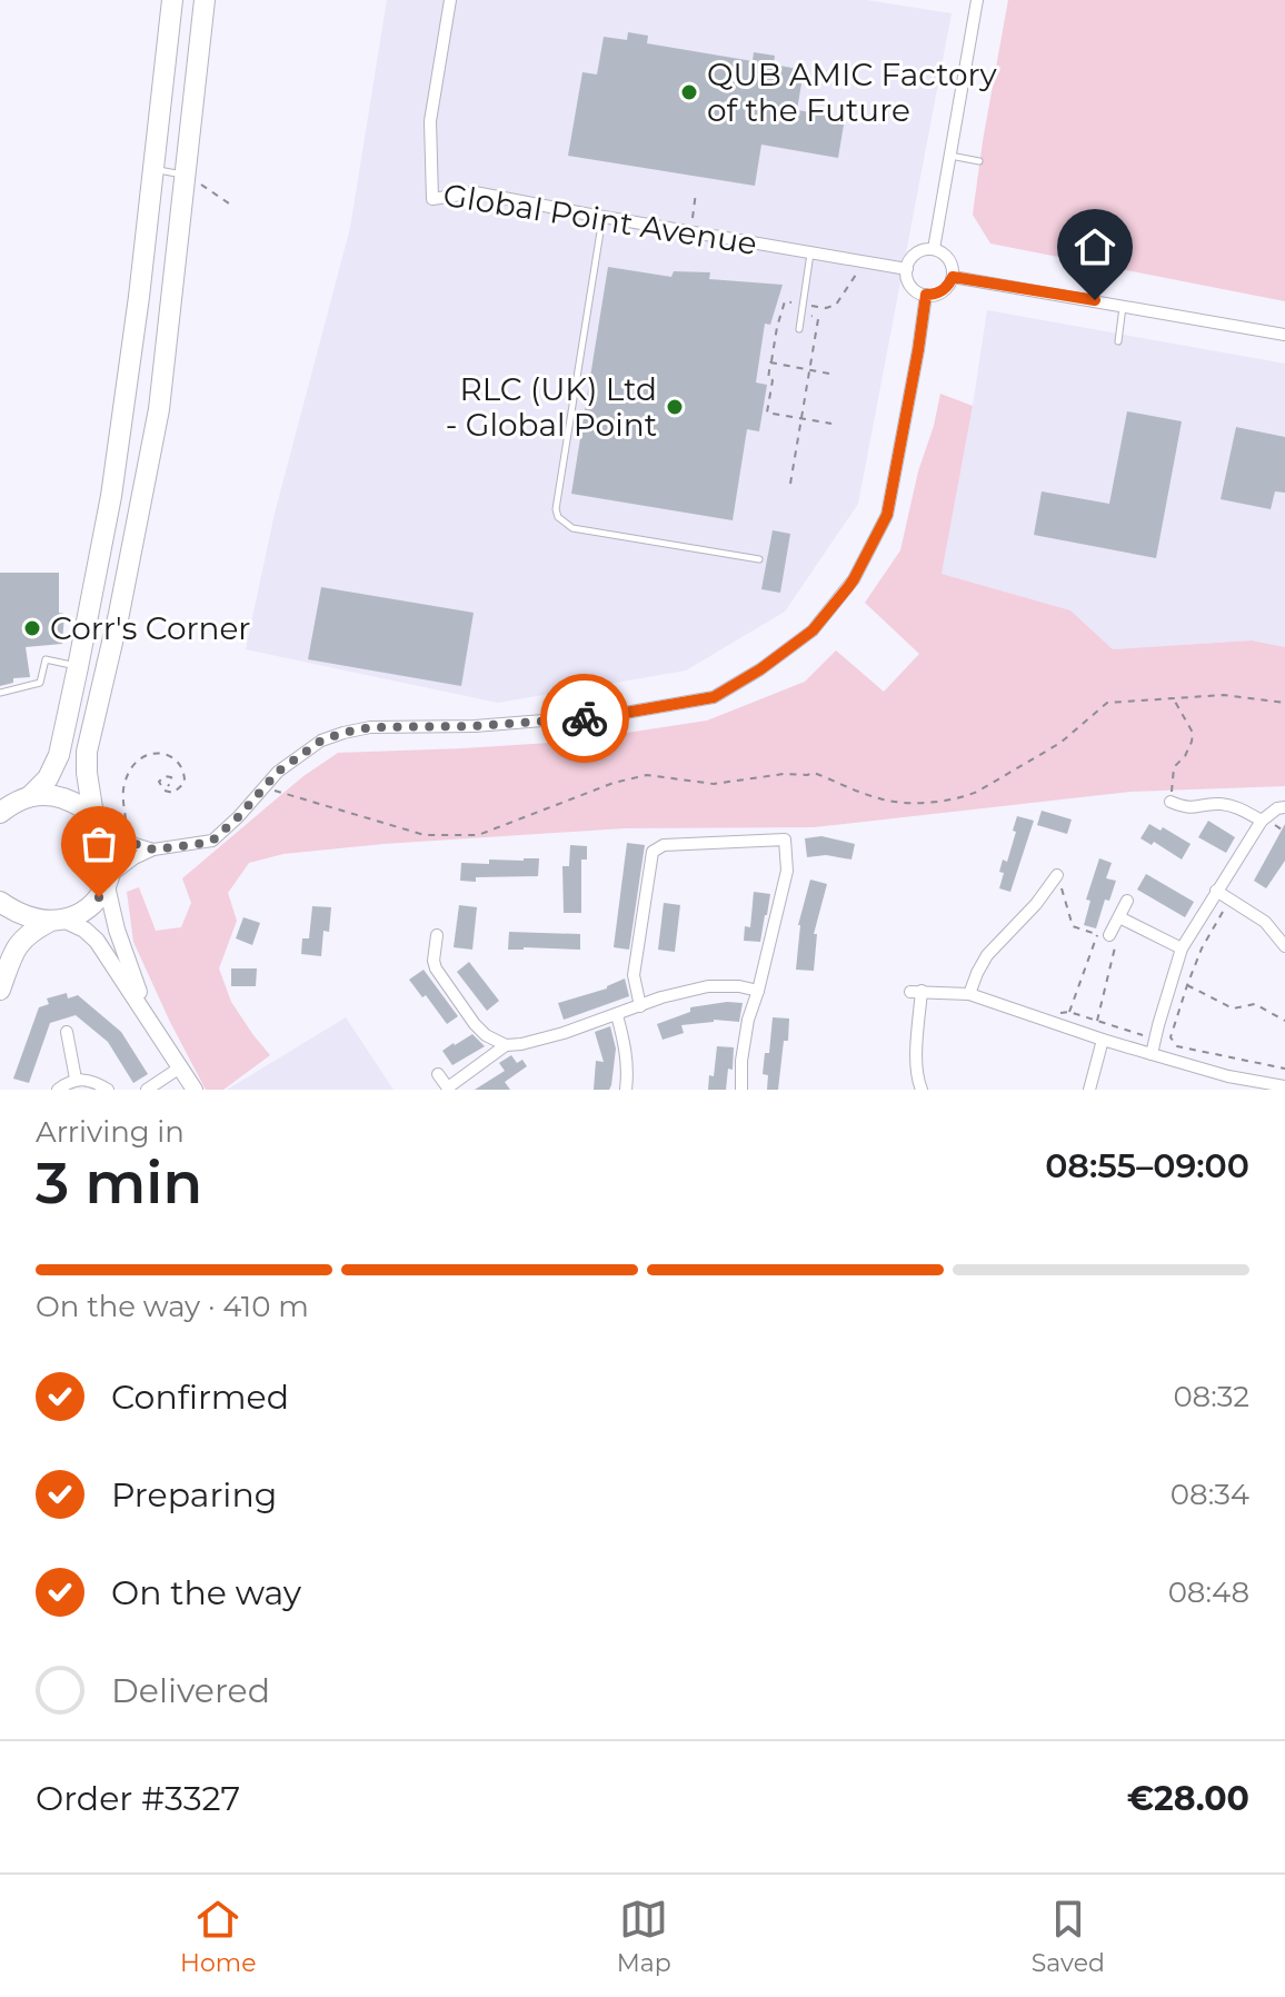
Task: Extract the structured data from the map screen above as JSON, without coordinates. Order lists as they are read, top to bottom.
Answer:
{
  "streets": {
    "street": ["Global Point Avenue"]
  },
  "places": ["QUB AMIC Factory of the Future", "RLC (UK) Ltd - Global Point", "Corr's Corner"],
  "page": {
    "heading": ["3 min", "Arriving in", "08:55–09:00"],
    "panel": ["Order #3327", "€28.00"],
    "bar": "On the way · 410 m",
    "list": [
      ["Confirmed", "08:32"],
      ["Preparing", "08:34"],
      ["On the way", "08:48"],
      "Delivered"
    ],
    "tabs": ["Home", "Map", "Saved"]
  }
}
